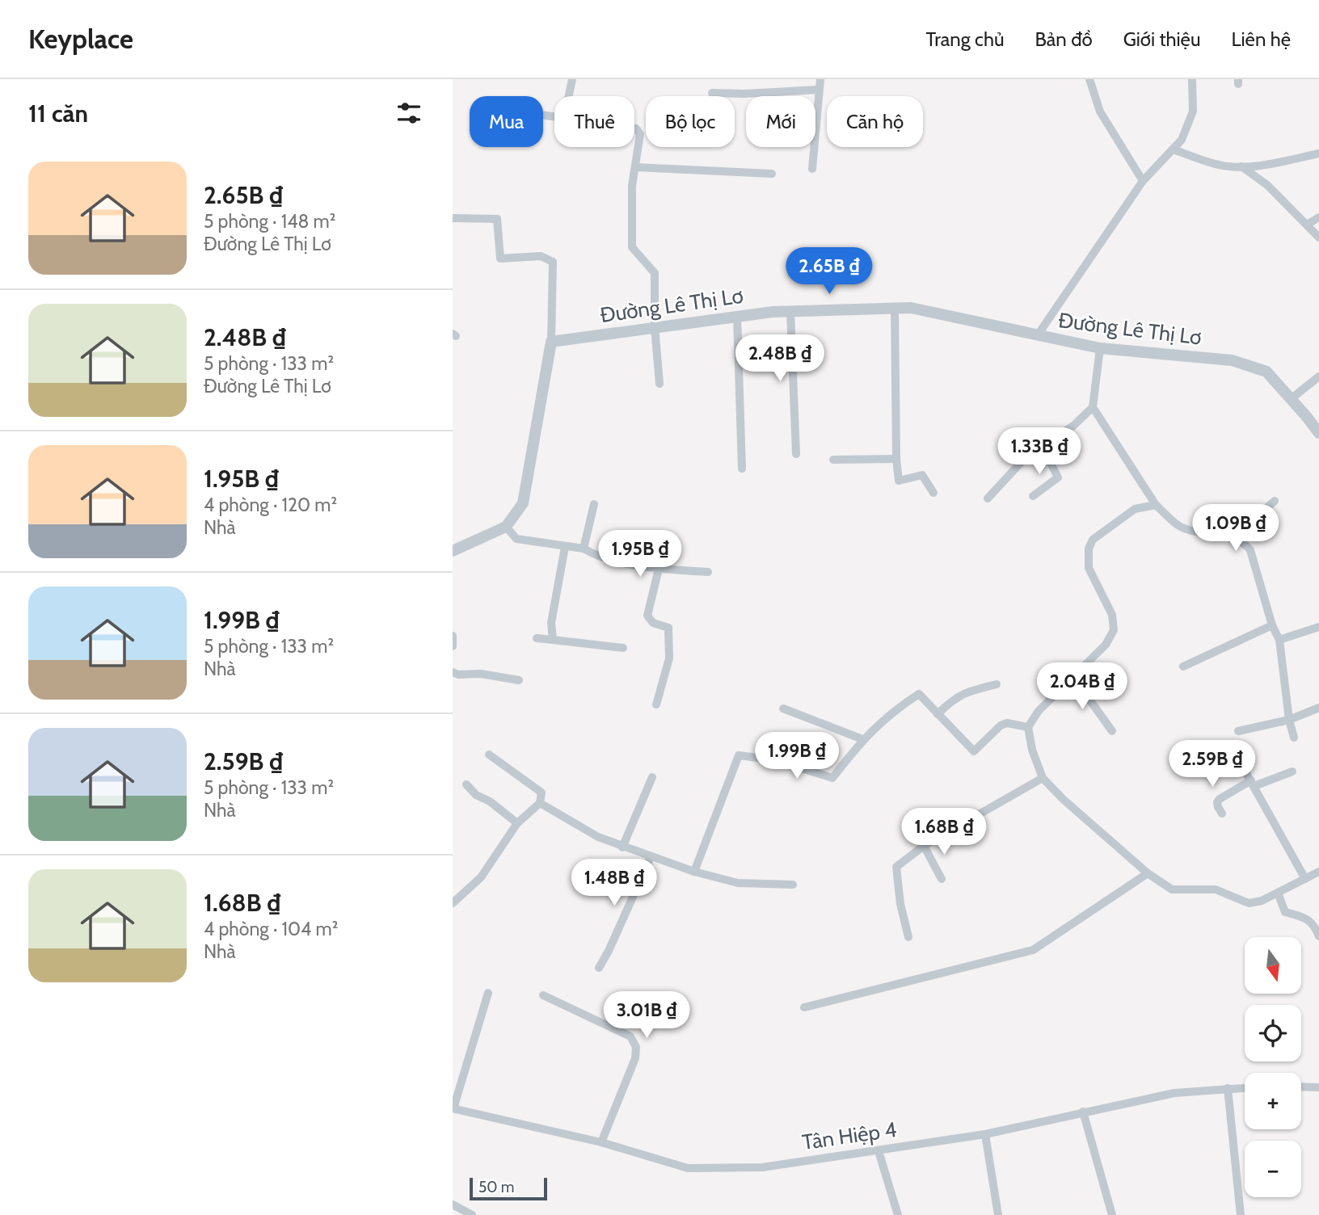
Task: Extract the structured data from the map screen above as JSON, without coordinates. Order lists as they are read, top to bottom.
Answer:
{
  "streets": {
    "street": ["Đường Lê Thị Lơ", "Tân Hiệp 4"]
  },
  "scale_bar": "50 m",
  "north": "bottom",
  "page": {
    "header": "Keyplace",
    "nav": [
      "Trang chủ",
      "Bản đồ",
      "Giới thiệu",
      "Liên hệ"
    ],
    "heading": "11 căn",
    "chip": [
      "Mua",
      "Thuê",
      "Bộ lọc",
      "Mới",
      "Căn hộ"
    ],
    "list": [
      {
        "name": "2.65B ₫",
        "note": "5 phòng · 148 m² · Đường Lê Thị Lơ"
      },
      {
        "name": "2.48B ₫",
        "note": "5 phòng · 133 m² · Đường Lê Thị Lơ"
      },
      {
        "name": "1.95B ₫",
        "note": "4 phòng · 120 m² · Nhà"
      },
      {
        "name": "1.99B ₫",
        "note": "5 phòng · 133 m² · Nhà"
      },
      {
        "name": "2.59B ₫",
        "note": "5 phòng · 133 m² · Nhà"
      },
      {
        "name": "1.68B ₫",
        "note": "4 phòng · 104 m² · Nhà"
      }
    ],
    "price": [
      "2.65B ₫",
      "2.48B ₫",
      "1.33B ₫",
      "1.09B ₫",
      "1.95B ₫",
      "2.04B ₫",
      "1.99B ₫",
      "2.59B ₫",
      "1.68B ₫",
      "1.48B ₫",
      "3.01B ₫"
    ],
    "map_buttons": ["+", "−"],
    "scale": "50 m"
  }
}
